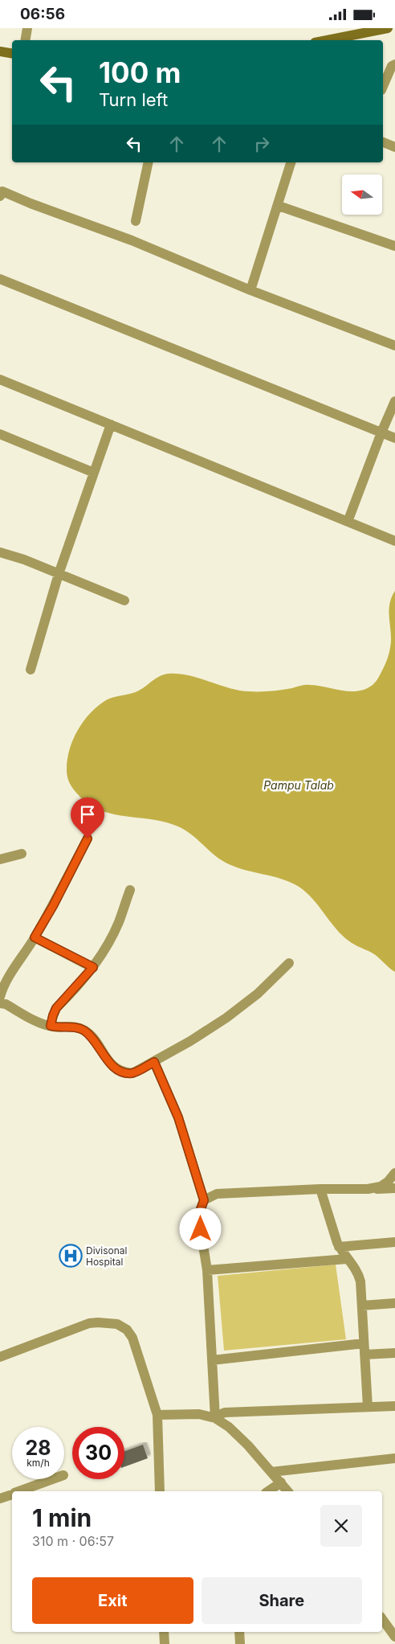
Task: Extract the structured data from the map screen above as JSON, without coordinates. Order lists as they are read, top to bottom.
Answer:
{
  "water": ["Pampu Talab"],
  "places": {
    "hospital": ["Divisonal Hospital"]
  },
  "north": "left",
  "page": {
    "status": "06:56",
    "turn": ["100 m", "Turn left"],
    "speed": "28 km/h",
    "limit": "30",
    "heading": ["1 min", "310 m · 06:57"],
    "buttons": ["Exit", "Share"]
  }
}
